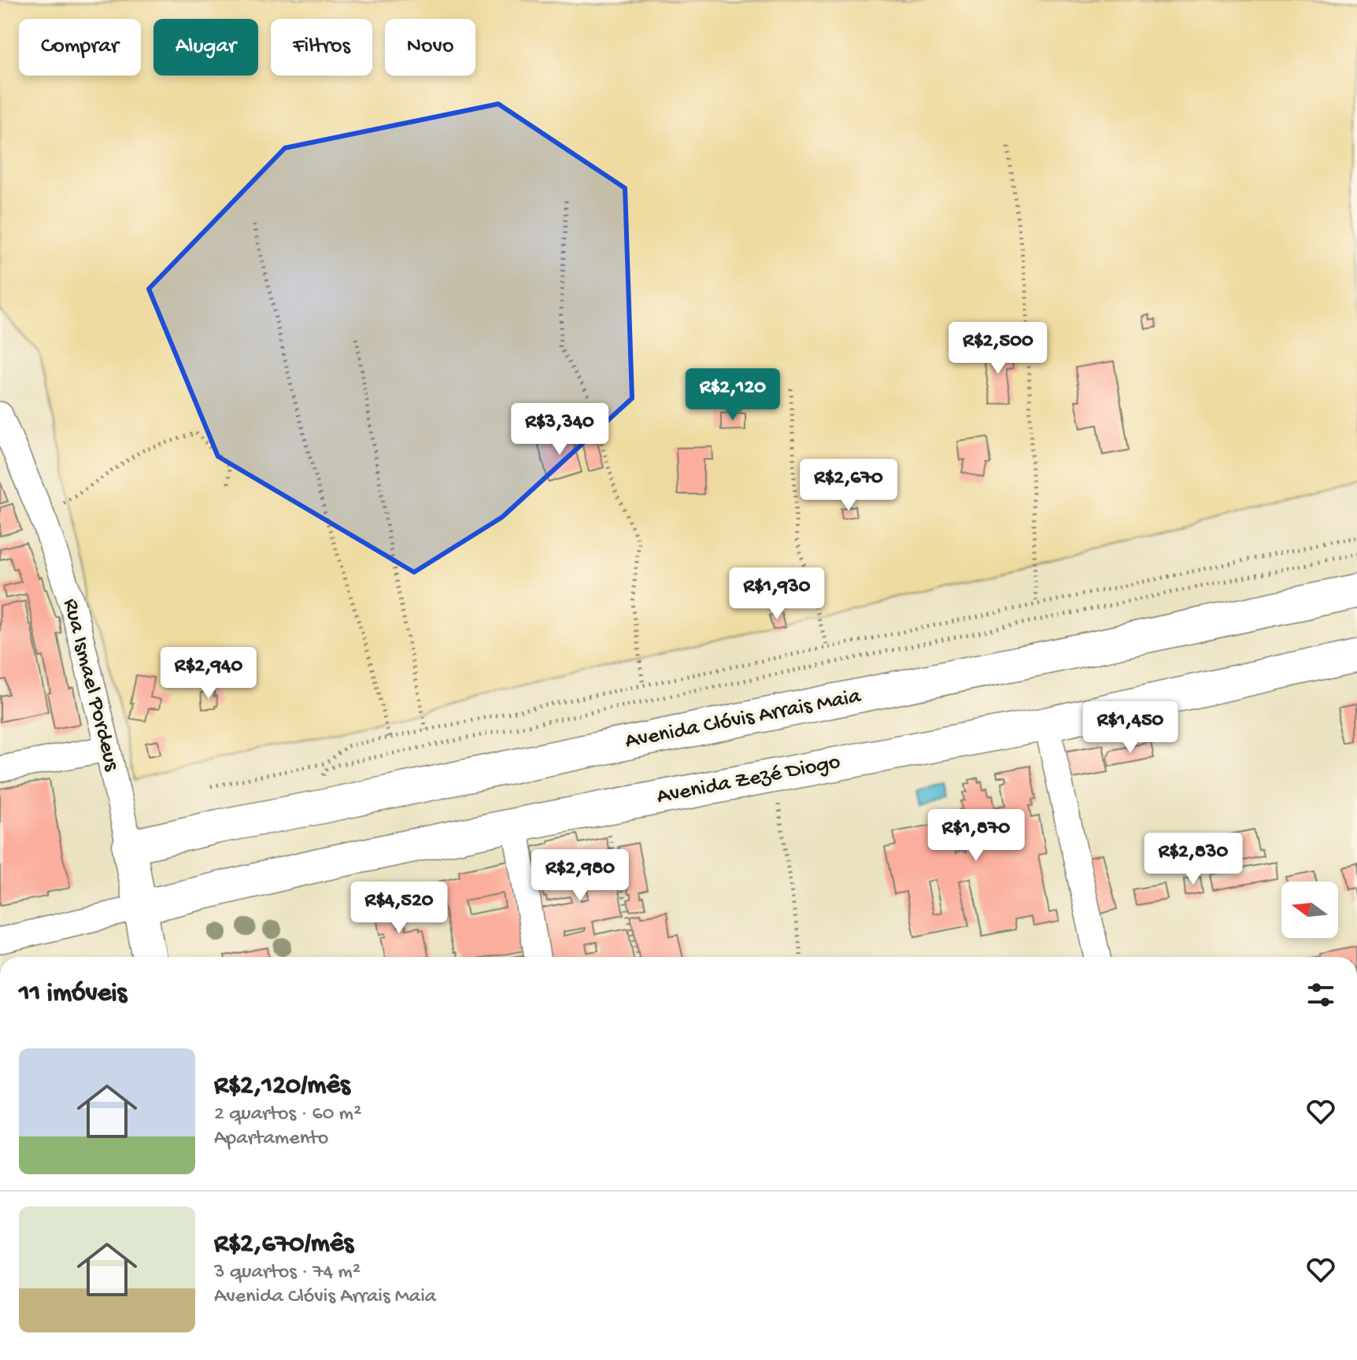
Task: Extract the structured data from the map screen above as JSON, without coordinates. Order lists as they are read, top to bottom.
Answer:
{
  "streets": {
    "main road": ["Rua Ismael Pordeus", "Avenida Clóvis Arrais Maia", "Avenida Zezé Diogo"]
  },
  "crossings": [
    ["Rua Ismael Pordeus", "Avenida Clóvis Arrais Maia"],
    ["Rua Ismael Pordeus", "Avenida Zezé Diogo"]
  ],
  "north": "left",
  "page": {
    "chip": [
      "Comprar",
      "Alugar",
      "Filtros",
      "Novo"
    ],
    "price": [
      "R$2,500",
      "R$2,120",
      "R$3,340",
      "R$2,670",
      "R$1,930",
      "R$2,940",
      "R$1,450",
      "R$1,870",
      "R$2,830",
      "R$2,980",
      "R$4,520"
    ],
    "heading": "11 imóveis",
    "list": [
      {
        "name": "R$2,120/mês",
        "note": "2 quartos · 60 m² · Apartamento"
      },
      {
        "name": "R$2,670/mês",
        "note": "3 quartos · 74 m² · Avenida Clóvis Arrais Maia"
      }
    ]
  }
}
